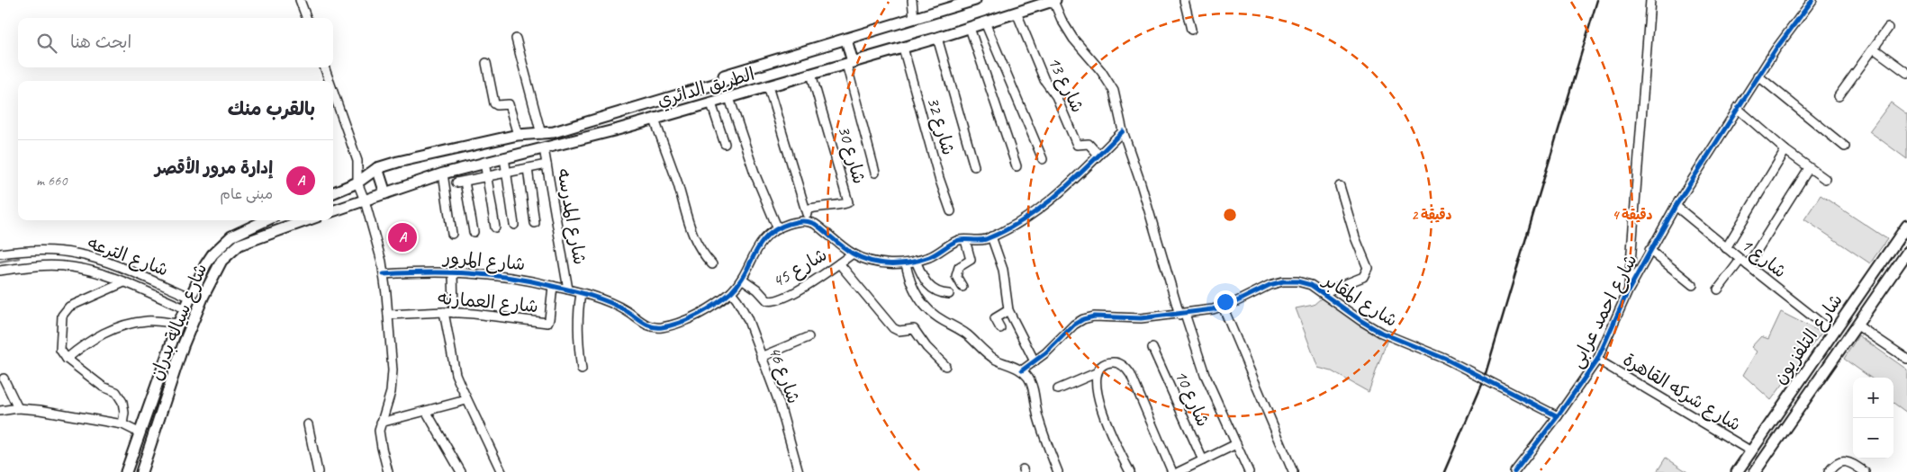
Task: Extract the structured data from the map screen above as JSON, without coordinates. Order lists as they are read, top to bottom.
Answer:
{
  "streets": {
    "main road": ["الطريق الدائري", "شارع سيالة بدران", "شارع التلفزيون"],
    "street": [
      "شارع 13",
      "شارع 32",
      "شارع 30",
      "شارع المدرسه",
      "شارع الترعه",
      "شارع 1",
      "شارع المرور",
      "شارع 45",
      "شارع المقابر",
      "شارع العمارنه",
      "شارع احمد عرابى",
      "شارع 46",
      "شارع شركه القاهرة",
      "شارع 10"
    ]
  },
  "crossings": [
    ["شارع 13", "الطريق الدائري"],
    ["الطريق الدائري", "شارع 32"],
    ["الطريق الدائري", "شارع 30"],
    ["الطريق الدائري", "شارع المدرسه"],
    ["شارع المدرسه", "شارع المرور"],
    ["شارع الترعه", "شارع سيالة بدران"],
    ["شارع 1", "شارع احمد عرابى"],
    ["شارع 1", "شارع التلفزيون"],
    ["شارع المرور", "شارع 45"],
    ["شارع المرور", "شارع العمارنه"],
    ["شارع المرور", "شارع 46"],
    ["شارع المقابر", "شارع احمد عرابى"],
    ["شارع احمد عرابى", "شارع شركه القاهرة"],
    ["شارع التلفزيون", "شارع شركه القاهرة"]
  ],
  "page": {
    "search": "ابحث هنا",
    "heading": "بالقرب منك",
    "list": [
      {
        "mark": "A",
        "name": "إدارة مرور الأقصر",
        "note": "مبنى عام",
        "value": "660 m"
      }
    ],
    "pins": "A",
    "map_buttons": ["+", "−"]
  },
  "rings": ["2 دقيقة", "4 دقيقة"]
}
